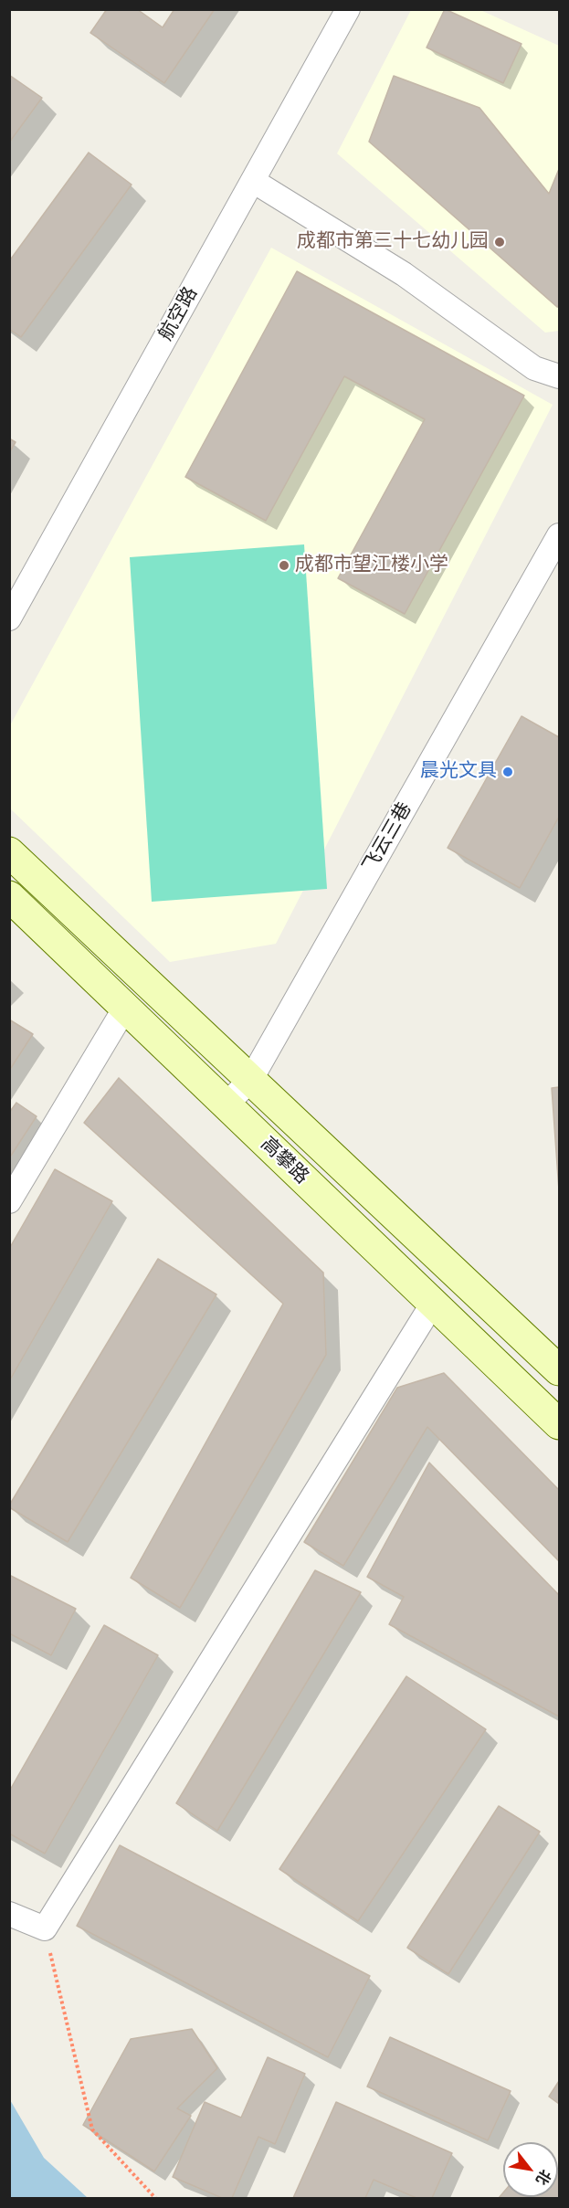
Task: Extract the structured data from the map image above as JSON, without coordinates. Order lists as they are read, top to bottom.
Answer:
{
  "streets": {
    "main road": ["高攀路"],
    "street": ["航空路", "飞云三巷"]
  },
  "crossings": [
    ["飞云三巷", "高攀路"]
  ],
  "places": ["成都市第三十七幼儿园", "成都市望江楼小学", "晨光文具"],
  "north": "bottom right"
}
